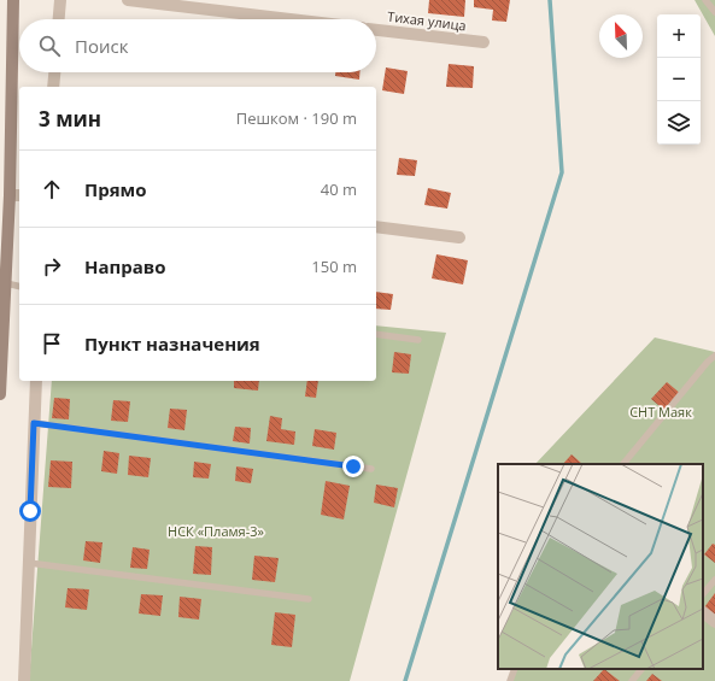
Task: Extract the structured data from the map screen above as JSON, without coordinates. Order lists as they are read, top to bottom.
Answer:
{
  "streets": {
    "street": ["Тихая улица"]
  },
  "parks": ["СНТ Маяк", "НСК «Пламя-3»"],
  "north": "top left",
  "page": {
    "map_buttons": ["+", "−"],
    "search": "Поиск",
    "heading": ["3 мин", "Пешком · 190 m"],
    "list": [
      ["Прямо", "40 m"],
      ["Направо", "150 m"],
      "Пункт назначения"
    ]
  }
}
